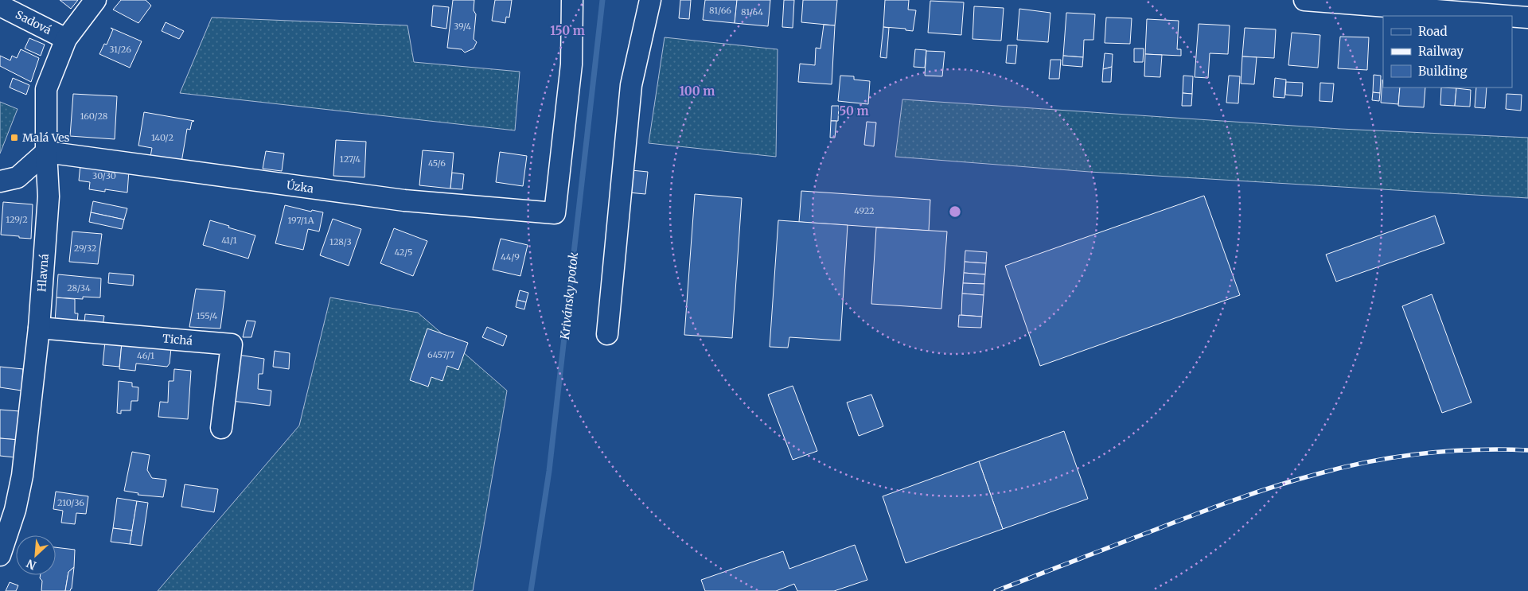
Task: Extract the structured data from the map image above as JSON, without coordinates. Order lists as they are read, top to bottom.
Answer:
{
  "streets": {
    "street": [
      "Sadová",
      "Úzka",
      "Hlavná",
      "Tichá"
    ]
  },
  "crossings": [
    ["Sadová", "Hlavná"],
    ["Úzka", "Hlavná"],
    ["Hlavná", "Tichá"]
  ],
  "water": ["Krivánsky potok"],
  "places": {
    "transit": ["Malá Ves"]
  },
  "house_numbers": [
    "81/66",
    "81/64",
    "39/4",
    "31/26",
    "160/28",
    "140/2",
    "127/4",
    "45/6",
    "30/30",
    "4922",
    "129/2",
    "197/1A",
    "41/1",
    "128/3",
    "29/32",
    "42/5",
    "44/9",
    "28/34",
    "155/4",
    "6457/7",
    "46/1",
    "210/36"
  ],
  "legend": ["Road", "Railway", "Building"],
  "north": "bottom left",
  "rings": ["150 m", "100 m", "50 m"]
}
